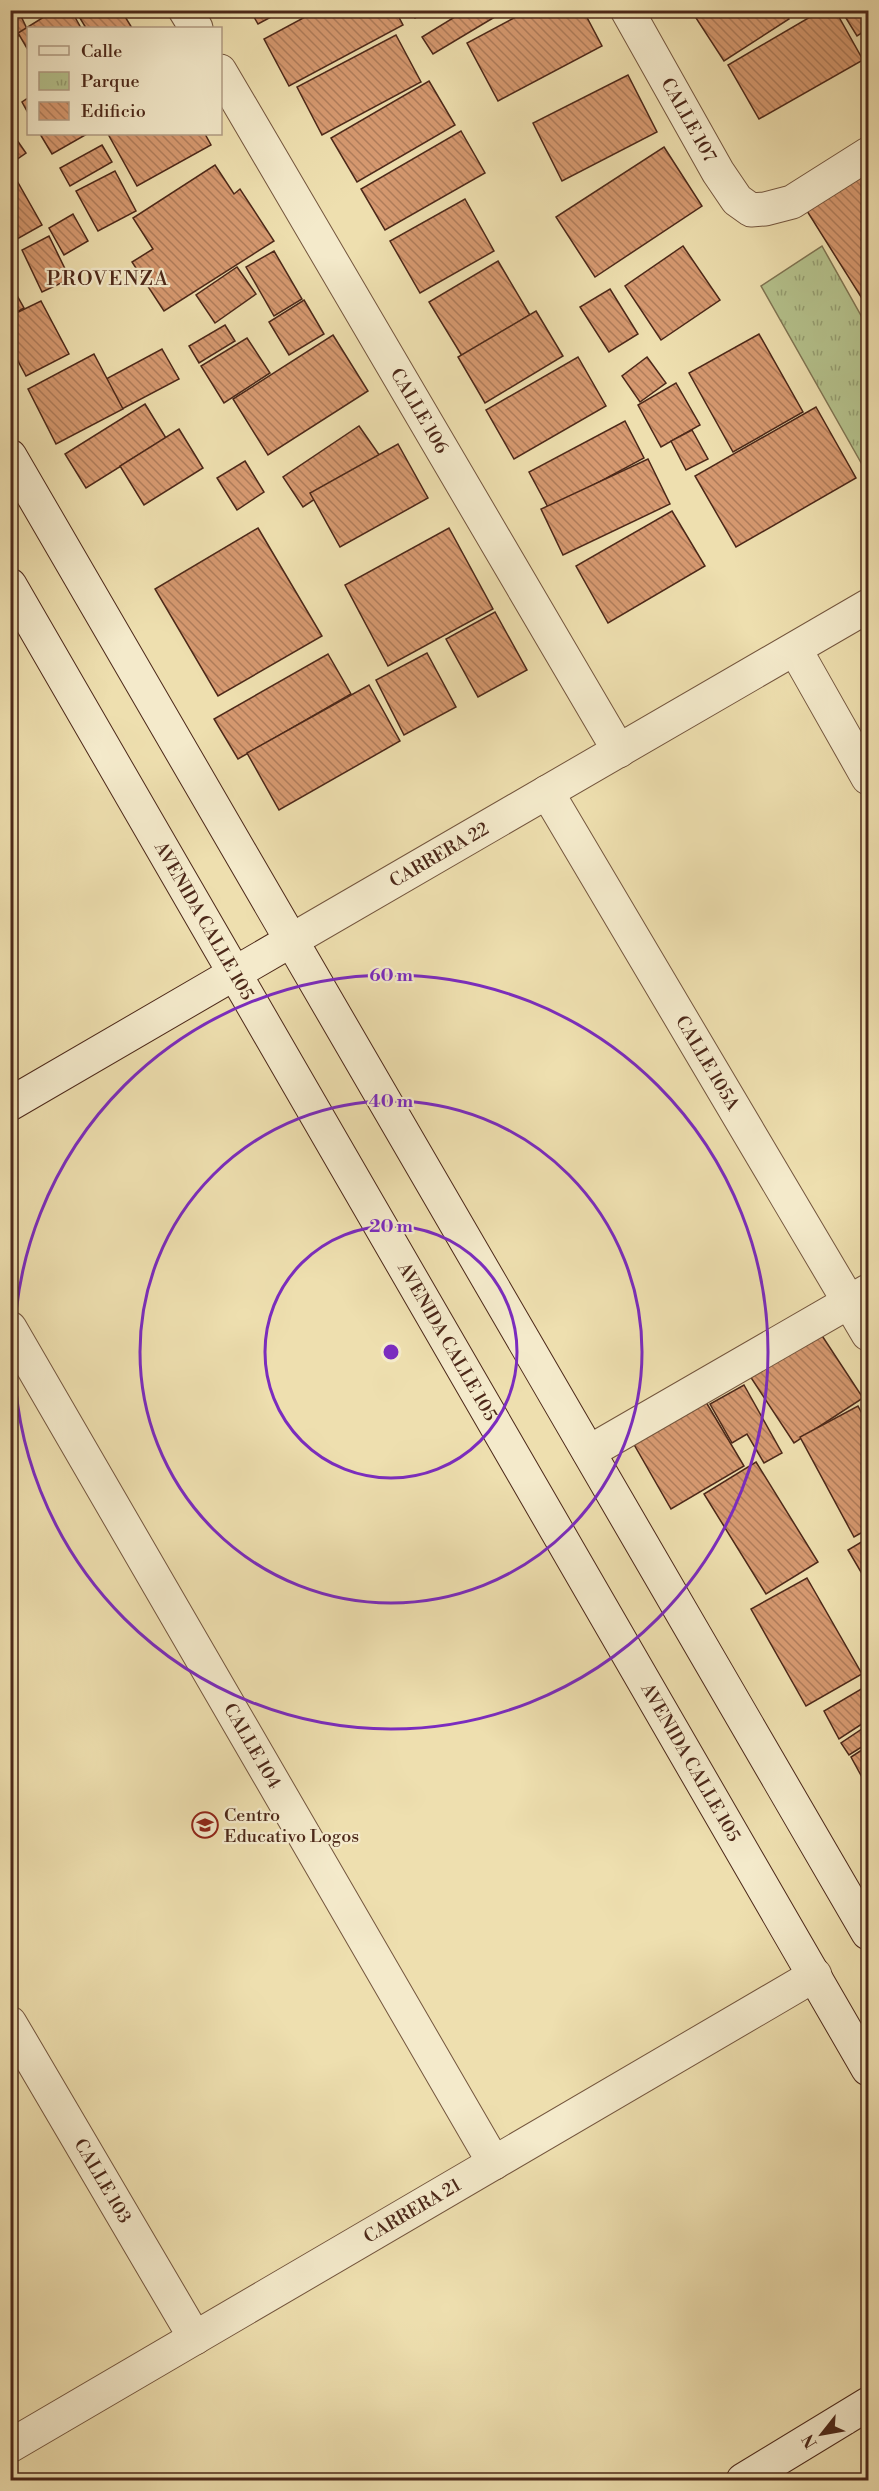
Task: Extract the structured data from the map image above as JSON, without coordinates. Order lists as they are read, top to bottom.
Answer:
{
  "streets": {
    "street": [
      "CALLE 107",
      "CALLE 106",
      "CARRERA 22",
      "AVENIDA CALLE 105",
      "CALLE 105A",
      "CALLE 104",
      "CALLE 103",
      "CARRERA 21"
    ]
  },
  "crossings": [
    ["CALLE 106", "CARRERA 22"],
    ["CARRERA 22", "AVENIDA CALLE 105"],
    ["CARRERA 22", "CALLE 105A"],
    ["AVENIDA CALLE 105", "CARRERA 21"],
    ["CALLE 104", "CARRERA 21"],
    ["CALLE 103", "CARRERA 21"]
  ],
  "districts": ["PROVENZA"],
  "places": {
    "school or university": ["Centro Educativo Logos"]
  },
  "legend": ["Calle", "Parque", "Edificio"],
  "north": "bottom left",
  "rings": ["60 m", "40 m", "20 m"]
}
